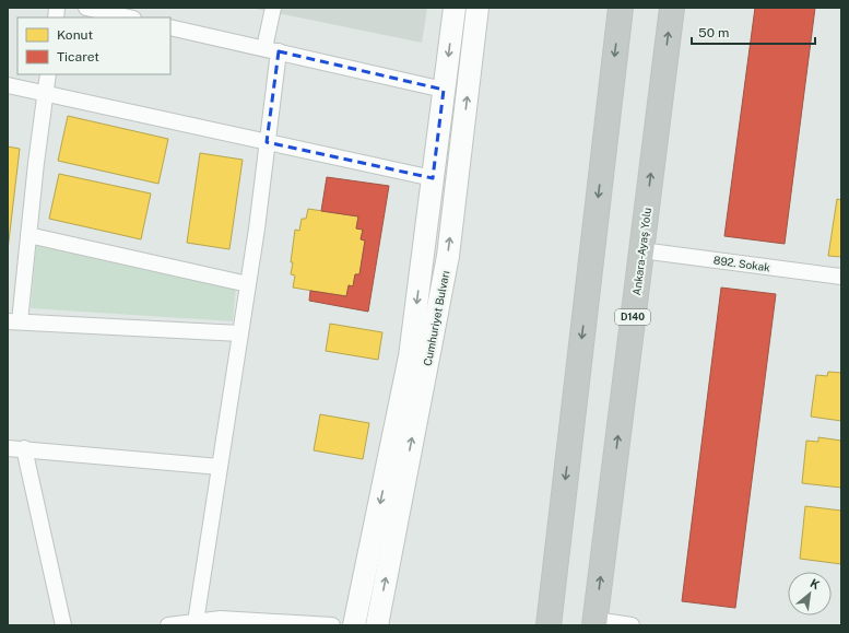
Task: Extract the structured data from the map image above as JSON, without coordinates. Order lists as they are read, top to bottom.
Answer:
{
  "streets": {
    "highway": ["Ankara-Ayaş Yolu", "D140"],
    "main road": ["Cumhuriyet Bulvarı"],
    "street": ["892. Sokak"]
  },
  "crossings": [
    ["Ankara-Ayaş Yolu", "892. Sokak"]
  ],
  "legend": ["Konut", "Ticaret"],
  "scale_bar": "50 m",
  "north": "top right"
}
